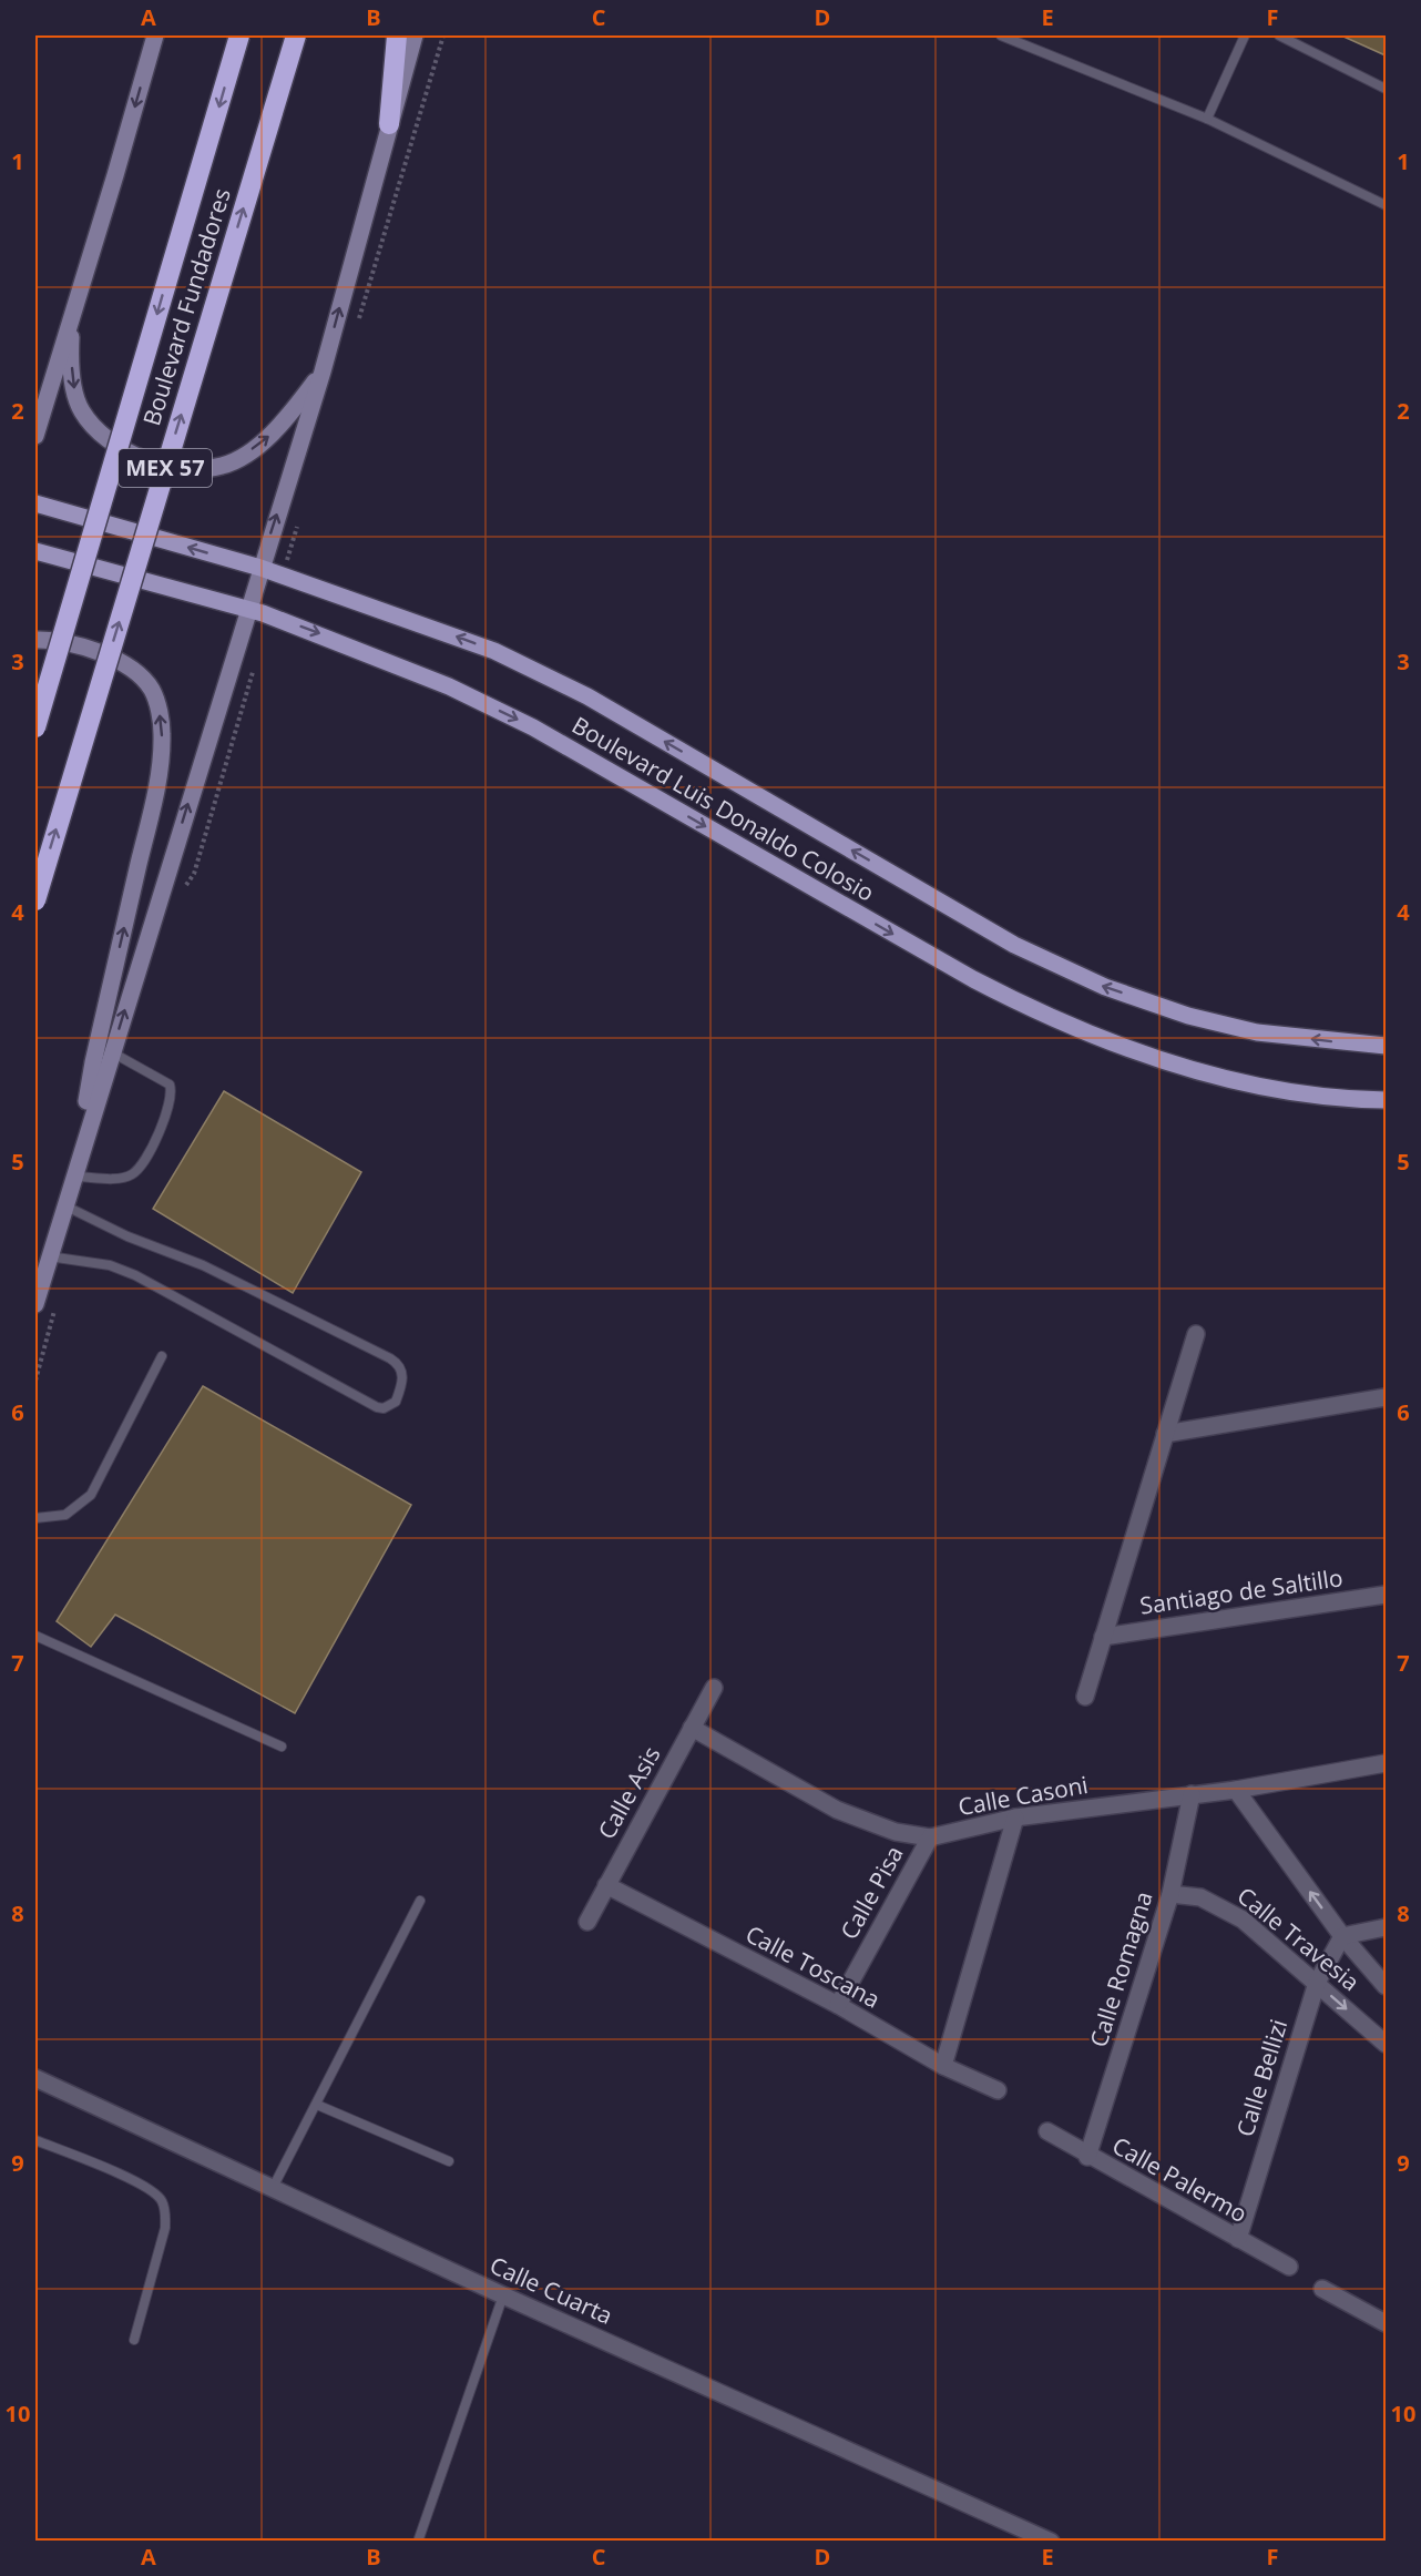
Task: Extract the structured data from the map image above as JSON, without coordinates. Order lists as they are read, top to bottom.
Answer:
{
  "streets": {
    "highway": ["Boulevard Fundadores", "MEX 57"],
    "main road": ["Boulevard Luis Donaldo Colosio"],
    "street": [
      "Santiago de Saltillo",
      "Calle Asis",
      "Calle Casoni",
      "Calle Pisa",
      "Calle Travesia",
      "Calle Toscana",
      "Calle Romagna",
      "Calle Bellizi",
      "Calle Palermo",
      "Calle Cuarta"
    ]
  },
  "crossings": [
    ["Calle Asis", "Calle Casoni"],
    ["Calle Asis", "Calle Toscana"],
    ["Calle Casoni", "Calle Pisa"],
    ["Calle Casoni", "Calle Romagna"],
    ["Calle Pisa", "Calle Toscana"],
    ["Calle Travesia", "Calle Romagna"],
    ["Calle Travesia", "Calle Bellizi"],
    ["Calle Romagna", "Calle Palermo"],
    ["Calle Bellizi", "Calle Palermo"]
  ],
  "grid": {
    "columns": [
      "A",
      "B",
      "C",
      "D",
      "E",
      "F"
    ],
    "rows": [
      "1",
      "2",
      "3",
      "4",
      "5",
      "6",
      "7",
      "8",
      "9",
      "10"
    ]
  }
}
